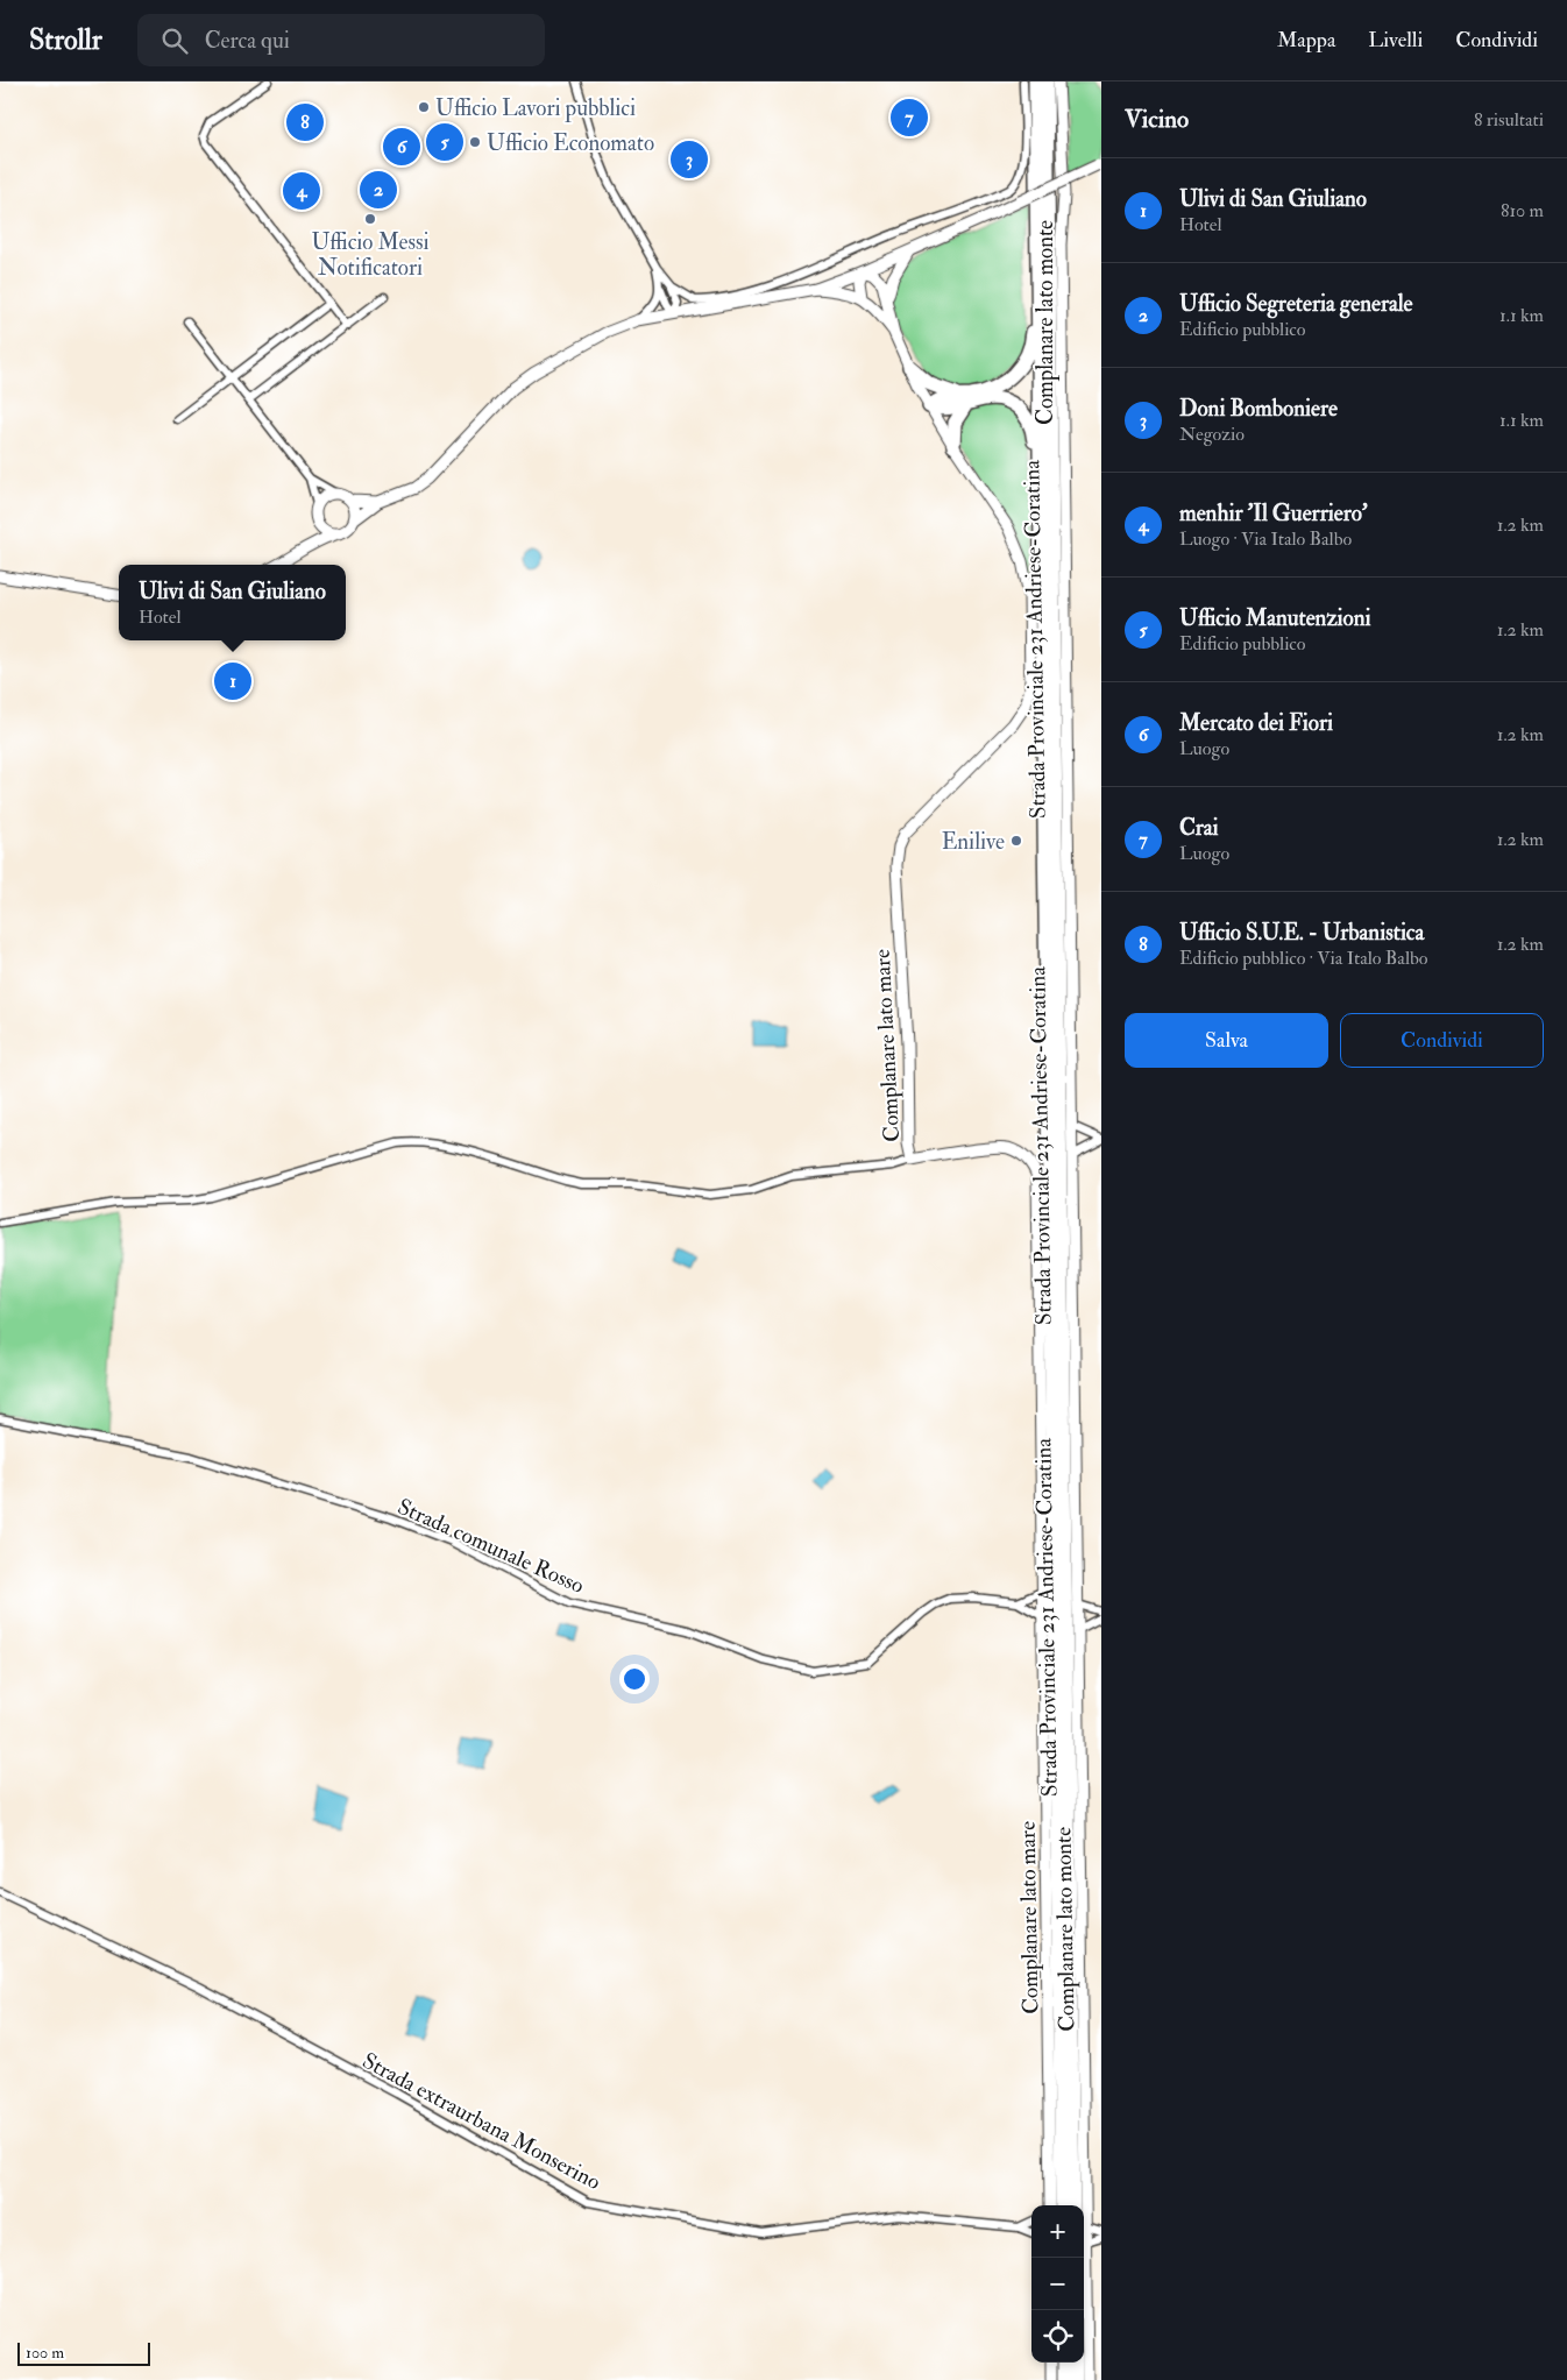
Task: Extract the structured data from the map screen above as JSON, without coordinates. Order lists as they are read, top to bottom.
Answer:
{
  "streets": {
    "highway": ["Strada Provinciale 231 Andriese-Coratina"],
    "street": [
      "Complanare lato monte",
      "Complanare lato mare",
      "Strada comunale Rosso",
      "Strada extraurbana Monserino"
    ]
  },
  "crossings": [
    ["Complanare lato mare", "Strada comunale Rosso"]
  ],
  "places": [
    "Ufficio Lavori pubblici",
    "Ufficio Economato",
    "Ufficio Messi Notificatori",
    "Enilive"
  ],
  "scale_bar": "100 m",
  "page": {
    "header": "Strollr",
    "search": "Cerca qui",
    "nav": ["Mappa", "Livelli", "Condividi"],
    "heading": ["Vicino", "8 risultati"],
    "pins": [
      "7",
      "8",
      "5",
      "6",
      "3",
      "2",
      "4",
      "1"
    ],
    "list": [
      {
        "mark": "1",
        "name": "Ulivi di San Giuliano",
        "note": "Hotel",
        "value": "810 m"
      },
      {
        "mark": "2",
        "name": "Ufficio Segreteria generale",
        "note": "Edificio pubblico",
        "value": "1.1 km"
      },
      {
        "mark": "3",
        "name": "Doni Bomboniere",
        "note": "Negozio",
        "value": "1.1 km"
      },
      {
        "mark": "4",
        "name": "menhir 'Il Guerriero'",
        "note": "Luogo · Via Italo Balbo",
        "value": "1.2 km"
      },
      {
        "mark": "5",
        "name": "Ufficio Manutenzioni",
        "note": "Edificio pubblico",
        "value": "1.2 km"
      },
      {
        "mark": "6",
        "name": "Mercato dei Fiori",
        "note": "Luogo",
        "value": "1.2 km"
      },
      {
        "mark": "7",
        "name": "Crai",
        "note": "Luogo",
        "value": "1.2 km"
      },
      {
        "mark": "8",
        "name": "Ufficio S.U.E. - Urbanistica",
        "note": "Edificio pubblico · Via Italo Balbo",
        "value": "1.2 km"
      }
    ],
    "popup": ["Ulivi di San Giuliano", "Hotel"],
    "buttons": ["Salva", "Condividi"],
    "map_buttons": ["+", "−"],
    "scale": "100 m"
  }
}
